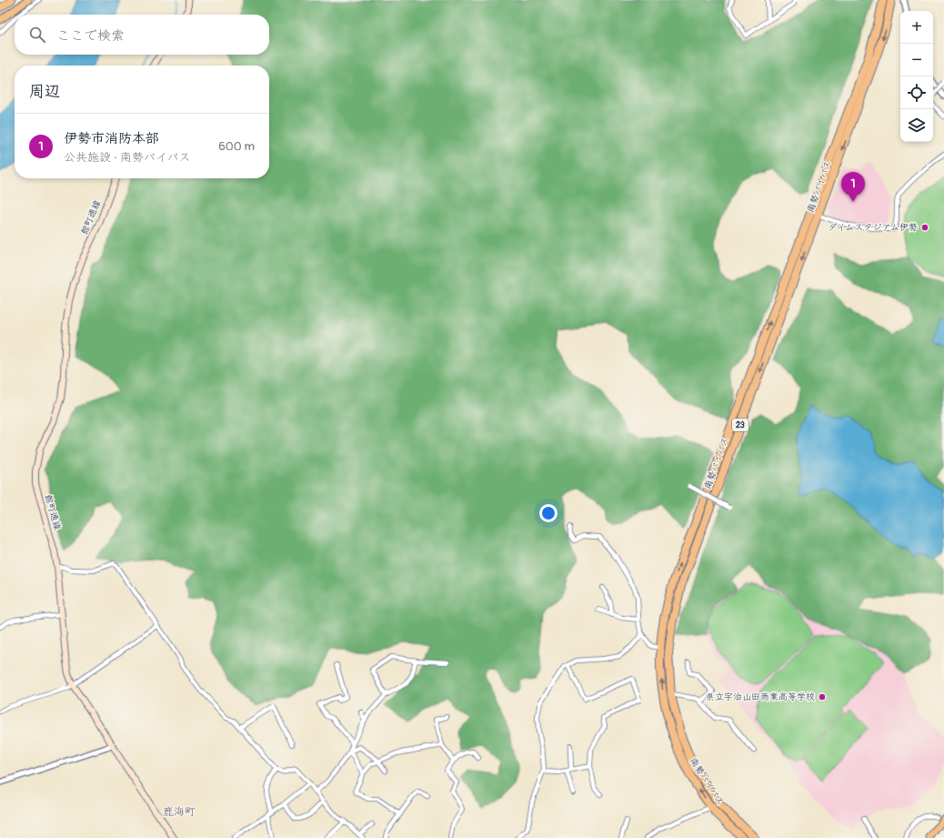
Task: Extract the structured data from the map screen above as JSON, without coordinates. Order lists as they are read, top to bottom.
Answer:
{
  "streets": {
    "highway": ["南勢バイパス", "23"],
    "main road": ["館町通線"]
  },
  "districts": ["鹿海町"],
  "places": ["ダイムスタジアム伊勢", "県立宇治山田商業高等学校"],
  "page": {
    "map_buttons": ["+", "−"],
    "search": "ここで検索",
    "heading": "周辺",
    "list": [
      {
        "mark": "1",
        "name": "伊勢市消防本部",
        "note": "公共施設 · 南勢バイパス",
        "value": "600 m"
      }
    ],
    "pins": "1"
  }
}
